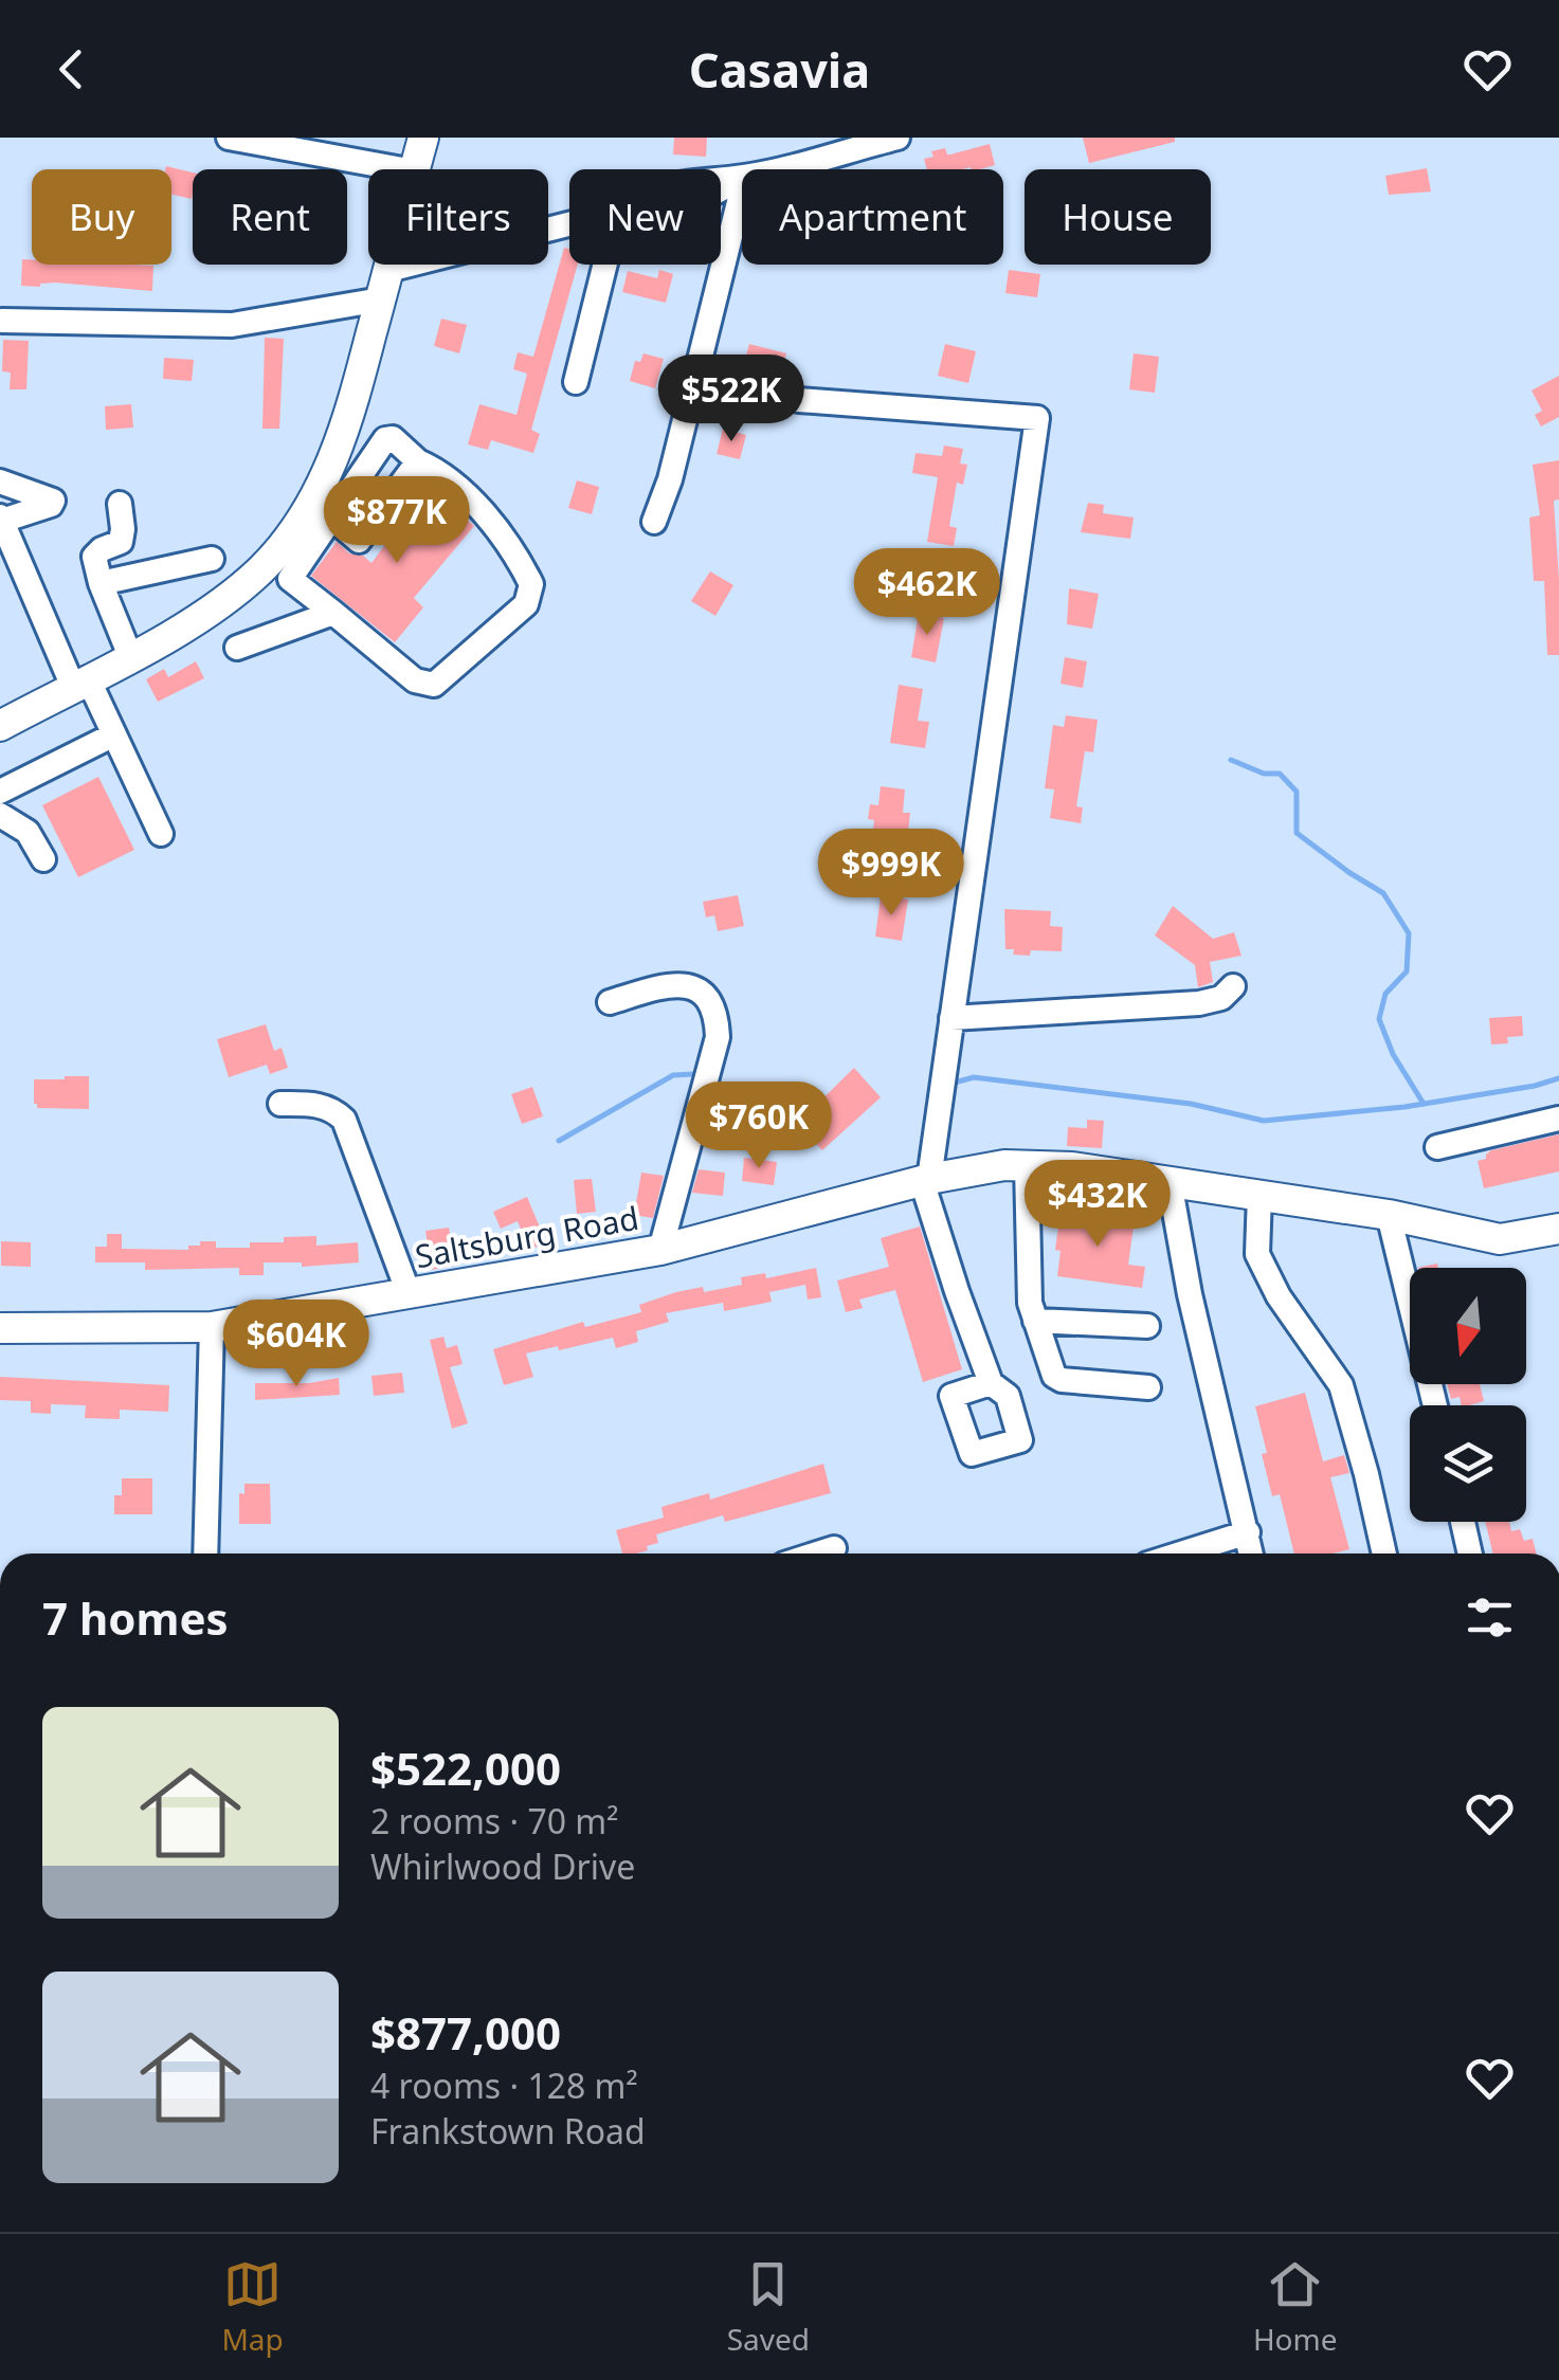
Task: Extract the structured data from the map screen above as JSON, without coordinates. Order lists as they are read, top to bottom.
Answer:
{
  "streets": {
    "main road": ["Saltsburg Road"]
  },
  "north": "bottom",
  "page": {
    "header": "Casavia",
    "chip": [
      "Buy",
      "Rent",
      "Filters",
      "New",
      "Apartment",
      "House"
    ],
    "price": [
      "$522K",
      "$877K",
      "$462K",
      "$999K",
      "$760K",
      "$432K",
      "$604K"
    ],
    "heading": "7 homes",
    "list": [
      {
        "name": "$522,000",
        "note": "2 rooms · 70 m² · Whirlwood Drive"
      },
      {
        "name": "$877,000",
        "note": "4 rooms · 128 m² · Frankstown Road"
      }
    ],
    "tabs": ["Map", "Saved", "Home"]
  }
}
